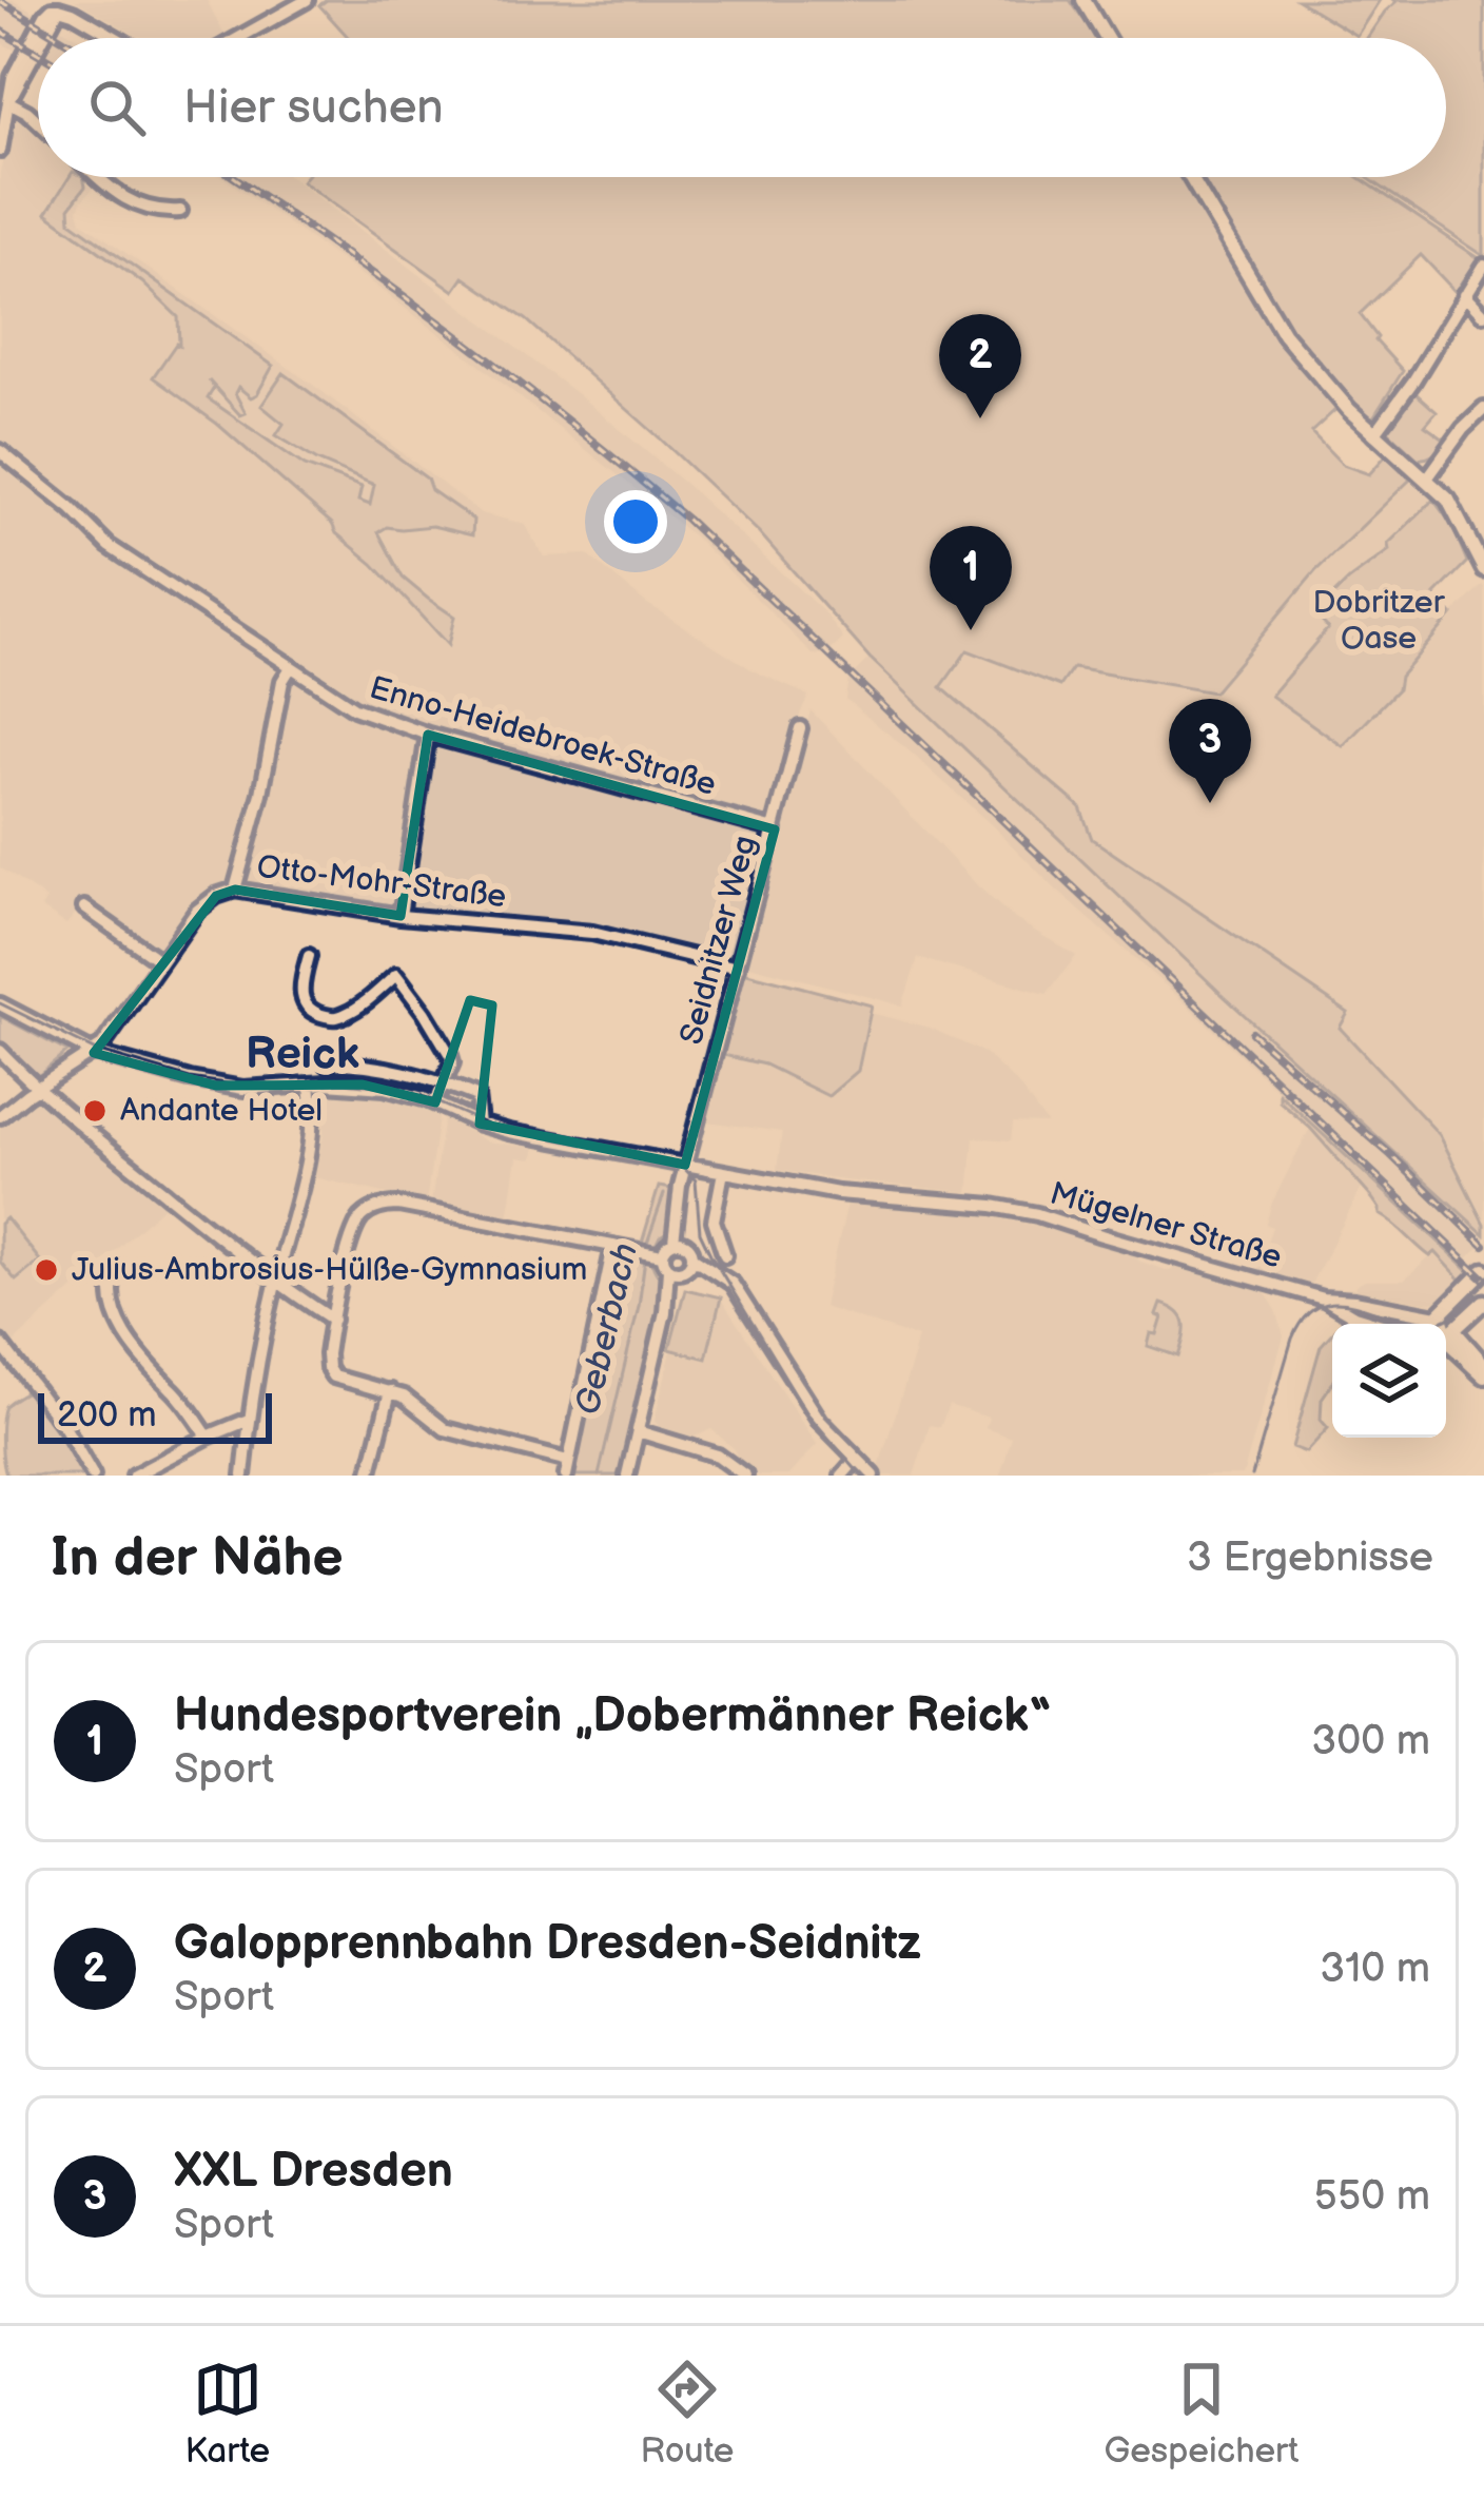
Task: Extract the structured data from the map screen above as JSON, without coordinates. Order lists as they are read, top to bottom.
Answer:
{
  "streets": {
    "street": [
      "Enno-Heidebroek-Straße",
      "Otto-Mohr-Straße",
      "Seidnitzer Weg",
      "Mügelner Straße"
    ]
  },
  "crossings": [
    ["Enno-Heidebroek-Straße", "Seidnitzer Weg"],
    ["Otto-Mohr-Straße", "Seidnitzer Weg"],
    ["Seidnitzer Weg", "Mügelner Straße"]
  ],
  "districts": ["Reick"],
  "water": ["Geberbach"],
  "parks": ["Dobritzer Oase"],
  "places": ["Andante Hotel", "Julius-Ambrosius-Hülße-Gymnasium"],
  "scale_bar": "200 m",
  "page": {
    "search": "Hier suchen",
    "pins": ["2", "1", "3"],
    "scale": "200 m",
    "heading": ["In der Nähe", "3 Ergebnisse"],
    "list": [
      {
        "mark": "1",
        "name": "Hundesportverein „Dobermänner Reick“",
        "note": "Sport",
        "value": "300 m"
      },
      {
        "mark": "2",
        "name": "Galopprennbahn Dresden-Seidnitz",
        "note": "Sport",
        "value": "310 m"
      },
      {
        "mark": "3",
        "name": "XXL Dresden",
        "note": "Sport",
        "value": "550 m"
      }
    ],
    "nav": ["Karte", "Route", "Gespeichert"]
  }
}
